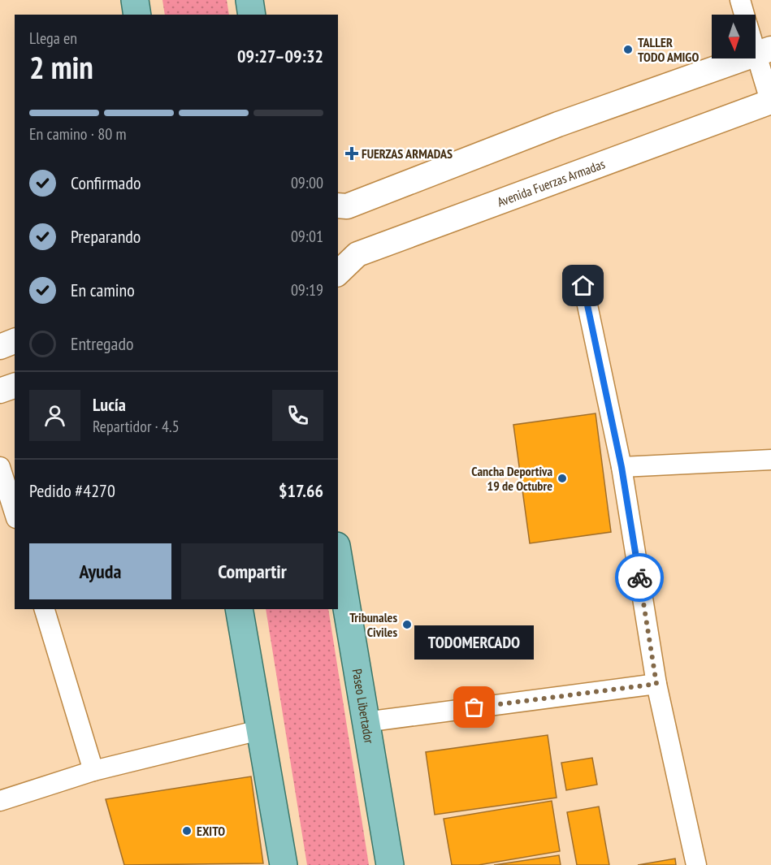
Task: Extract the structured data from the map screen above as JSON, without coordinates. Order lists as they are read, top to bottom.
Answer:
{
  "streets": {
    "main road": ["Paseo Libertador"],
    "street": ["Avenida Fuerzas Armadas"]
  },
  "places": {
    "other": [
      "TALLER TODO AMIGO",
      "Cancha Deportiva 19 de Octubre",
      "Tribunales Civiles",
      "TODOMERCADO",
      "EXITO"
    ],
    "health": ["FUERZAS ARMADAS"]
  },
  "north": "bottom",
  "page": {
    "heading": ["2 min", "Llega en", "09:27–09:32"],
    "panel": [
      "Lucía",
      "Repartidor · 4.5",
      "Pedido #4270",
      "$17.66"
    ],
    "bar": "En camino · 80 m",
    "list": [
      ["Confirmado", "09:00"],
      ["Preparando", "09:01"],
      ["En camino", "09:19"],
      "Entregado"
    ],
    "buttons": ["Ayuda", "Compartir"],
    "bubble": "TODOMERCADO"
  }
}
